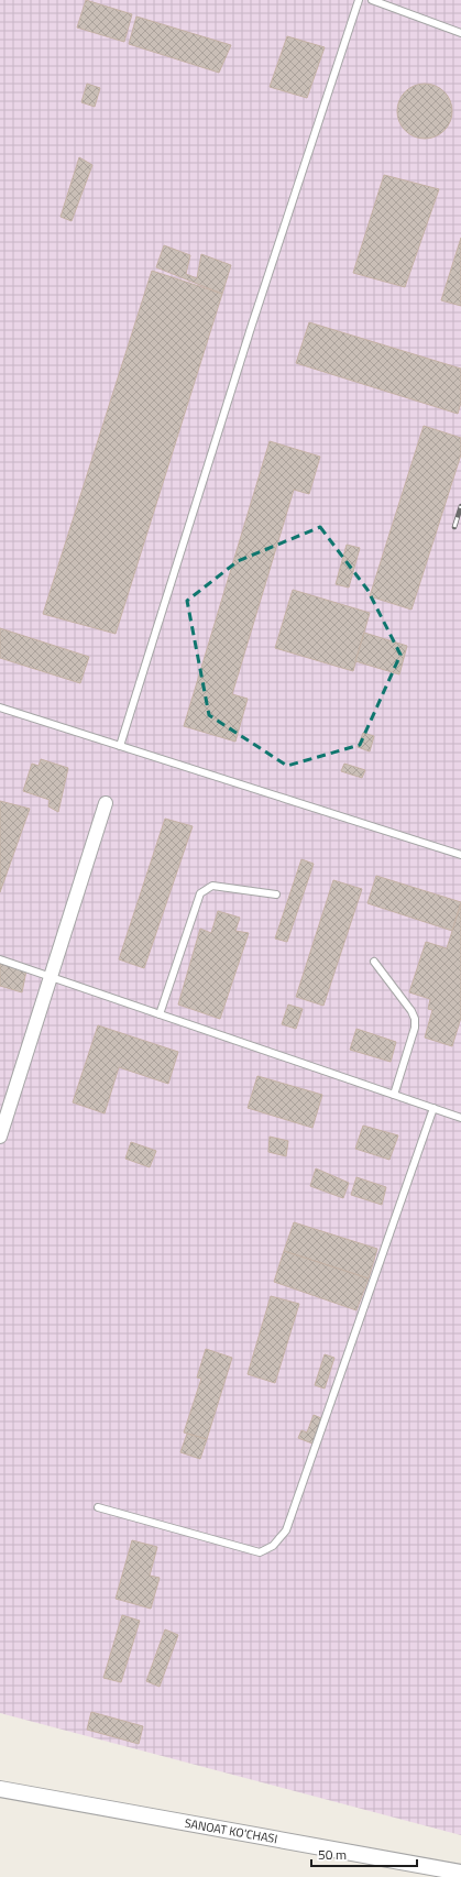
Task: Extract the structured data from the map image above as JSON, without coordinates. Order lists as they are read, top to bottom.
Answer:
{
  "streets": {
    "street": ["SANOAT KO'CHASI"]
  },
  "scale_bar": "50 m"
}
